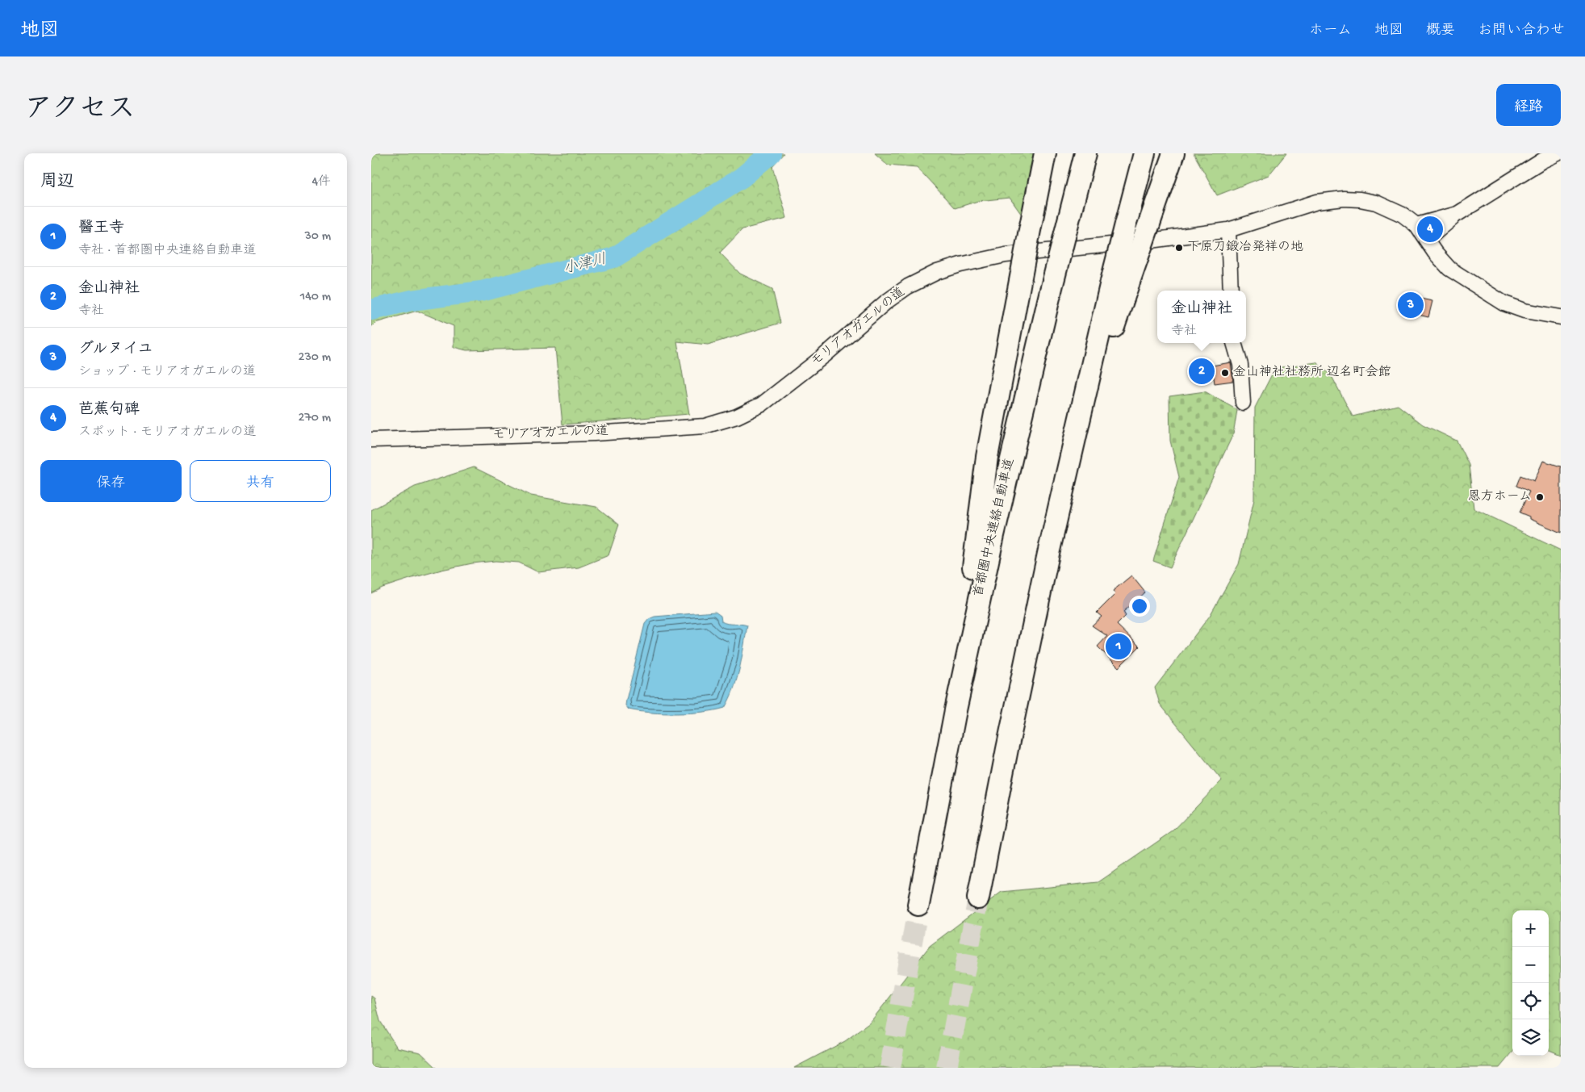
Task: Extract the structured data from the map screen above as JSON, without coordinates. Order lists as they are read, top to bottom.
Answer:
{
  "streets": {
    "highway": ["首都圏中央連絡自動車道"],
    "street": ["モリアオガエルの道"]
  },
  "water": ["小津川"],
  "places": ["下原刀鍛冶発祥の地", "金山神社社務所 辺名町会館", "恩方ホーム"],
  "page": {
    "header": "地図",
    "nav": [
      "ホーム",
      "地図",
      "概要",
      "お問い合わせ"
    ],
    "title": "アクセス",
    "buttons": [
      "経路",
      ["保存", "共有"]
    ],
    "heading": ["周辺", "4件"],
    "list": [
      {
        "mark": "1",
        "name": "醫王寺",
        "note": "寺社 · 首都圏中央連絡自動車道",
        "value": "30 m"
      },
      {
        "mark": "2",
        "name": "金山神社",
        "note": "寺社",
        "value": "140 m"
      },
      {
        "mark": "3",
        "name": "グルヌイユ",
        "note": "ショップ · モリアオガエルの道",
        "value": "230 m"
      },
      {
        "mark": "4",
        "name": "芭蕉句碑",
        "note": "スポット · モリアオガエルの道",
        "value": "270 m"
      }
    ],
    "pins": [
      "4",
      "3",
      "2",
      "1"
    ],
    "popup": ["金山神社", "寺社"],
    "map_buttons": ["+", "−"]
  }
}
